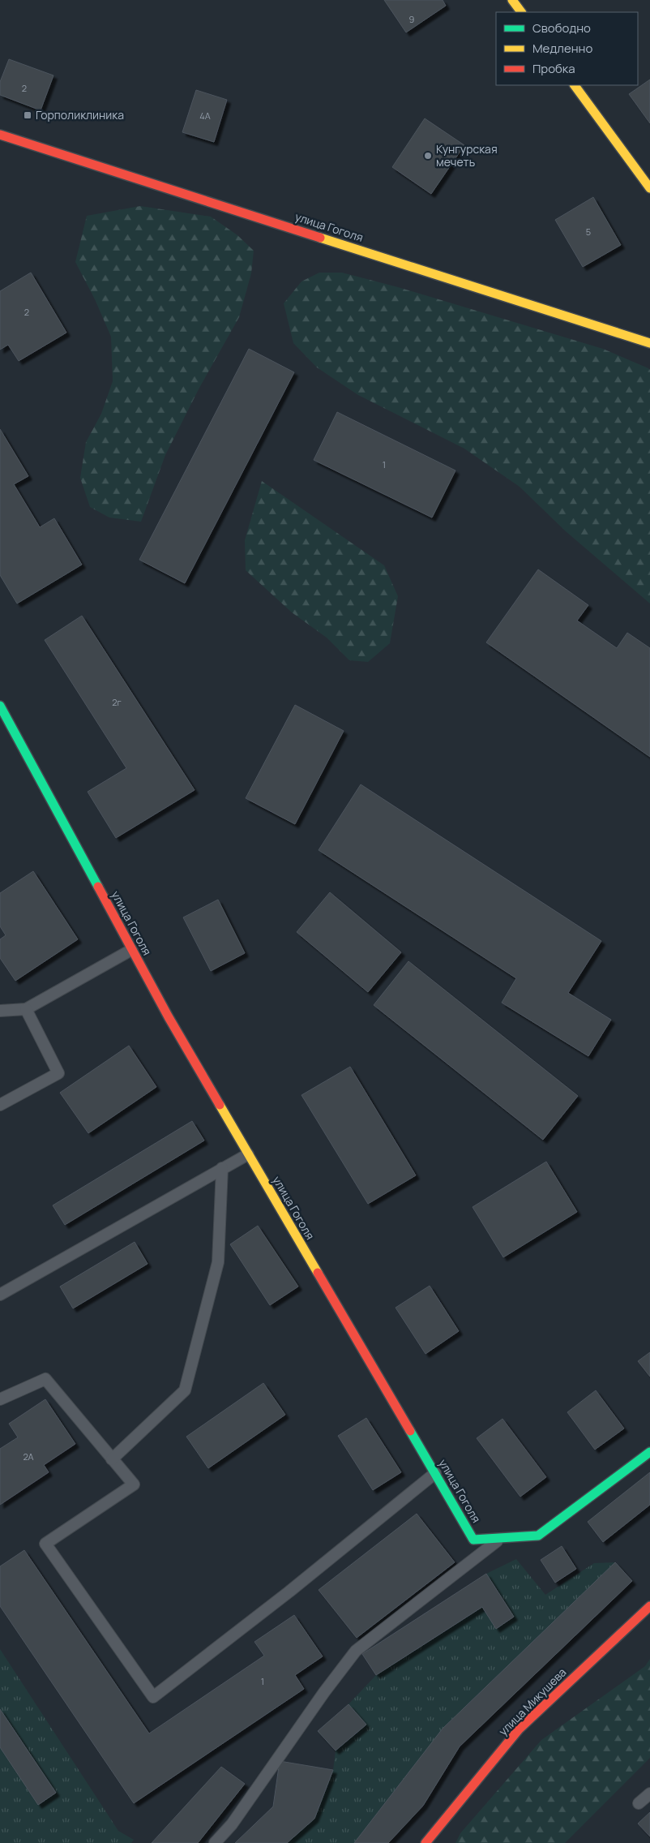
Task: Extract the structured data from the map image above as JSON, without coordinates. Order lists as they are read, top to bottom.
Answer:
{
  "streets": {
    "street": ["улица Гоголя", "улица Микушева"]
  },
  "places": {
    "transit": ["Горполиклиника"],
    "other": ["Кунгурская мечеть"]
  },
  "house_numbers": [
    "9",
    "2",
    "4А",
    "5",
    "2",
    "1",
    "2г",
    "2А",
    "1"
  ],
  "legend": ["Свободно", "Медленно", "Пробка"]
}
